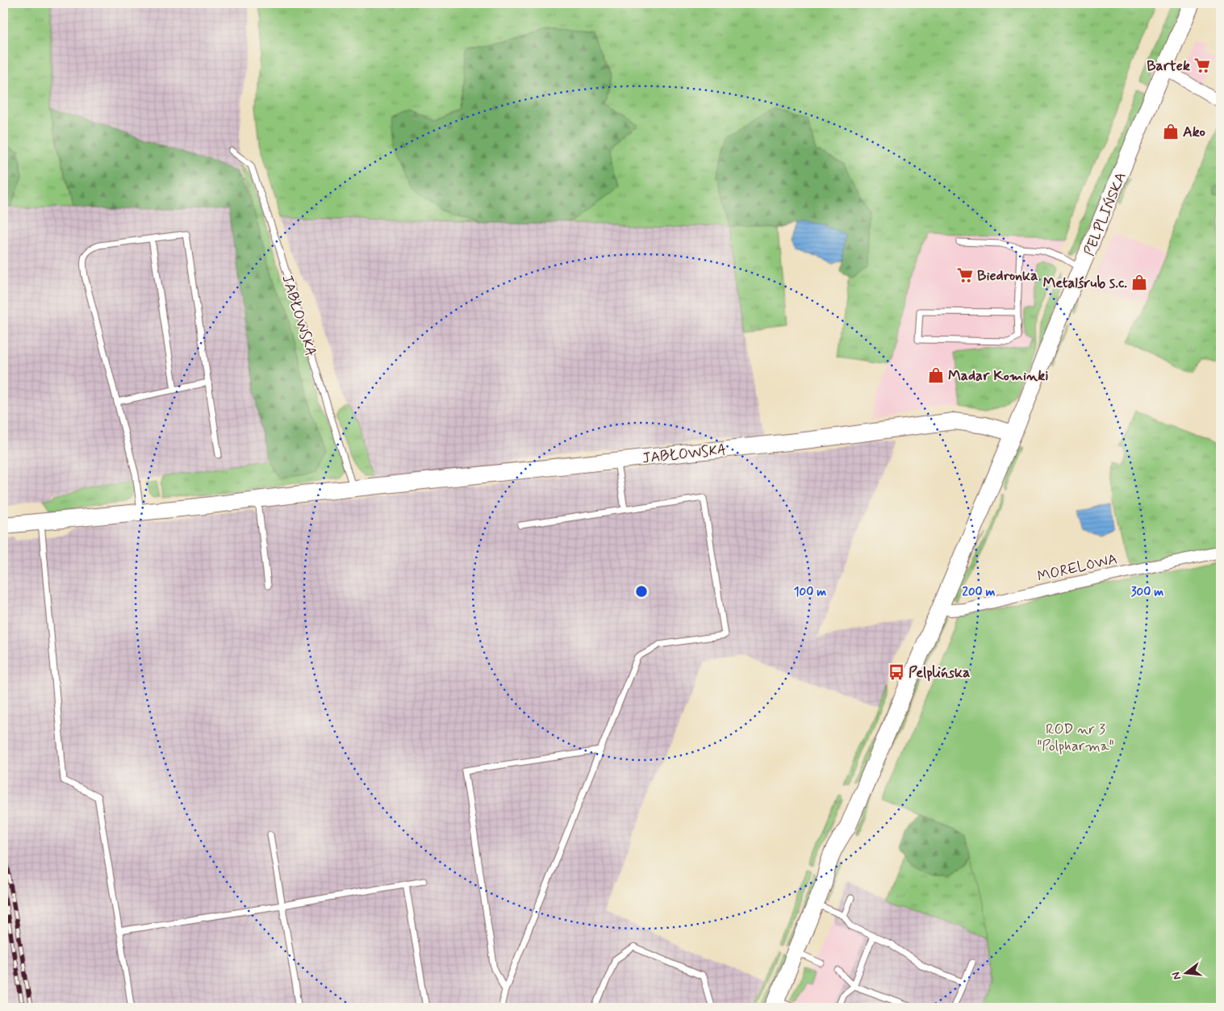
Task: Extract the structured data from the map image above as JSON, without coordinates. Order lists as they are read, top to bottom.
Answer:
{
  "streets": {
    "main road": ["PELPLIŃSKA", "JABŁOWSKA"],
    "street": ["MORELOWA"]
  },
  "crossings": [
    ["PELPLIŃSKA", "JABŁOWSKA"],
    ["PELPLIŃSKA", "MORELOWA"]
  ],
  "parks": ["ROD nr 3 \"Polpharma\""],
  "places": {
    "supermarket": ["Bartek", "Biedronka"],
    "shop": ["Ako", "Metalśrub s.c.", "Madar Kominki"],
    "bus stop": ["Pelplińska"]
  },
  "north": "left",
  "rings": ["100 m", "200 m", "300 m"]
}
